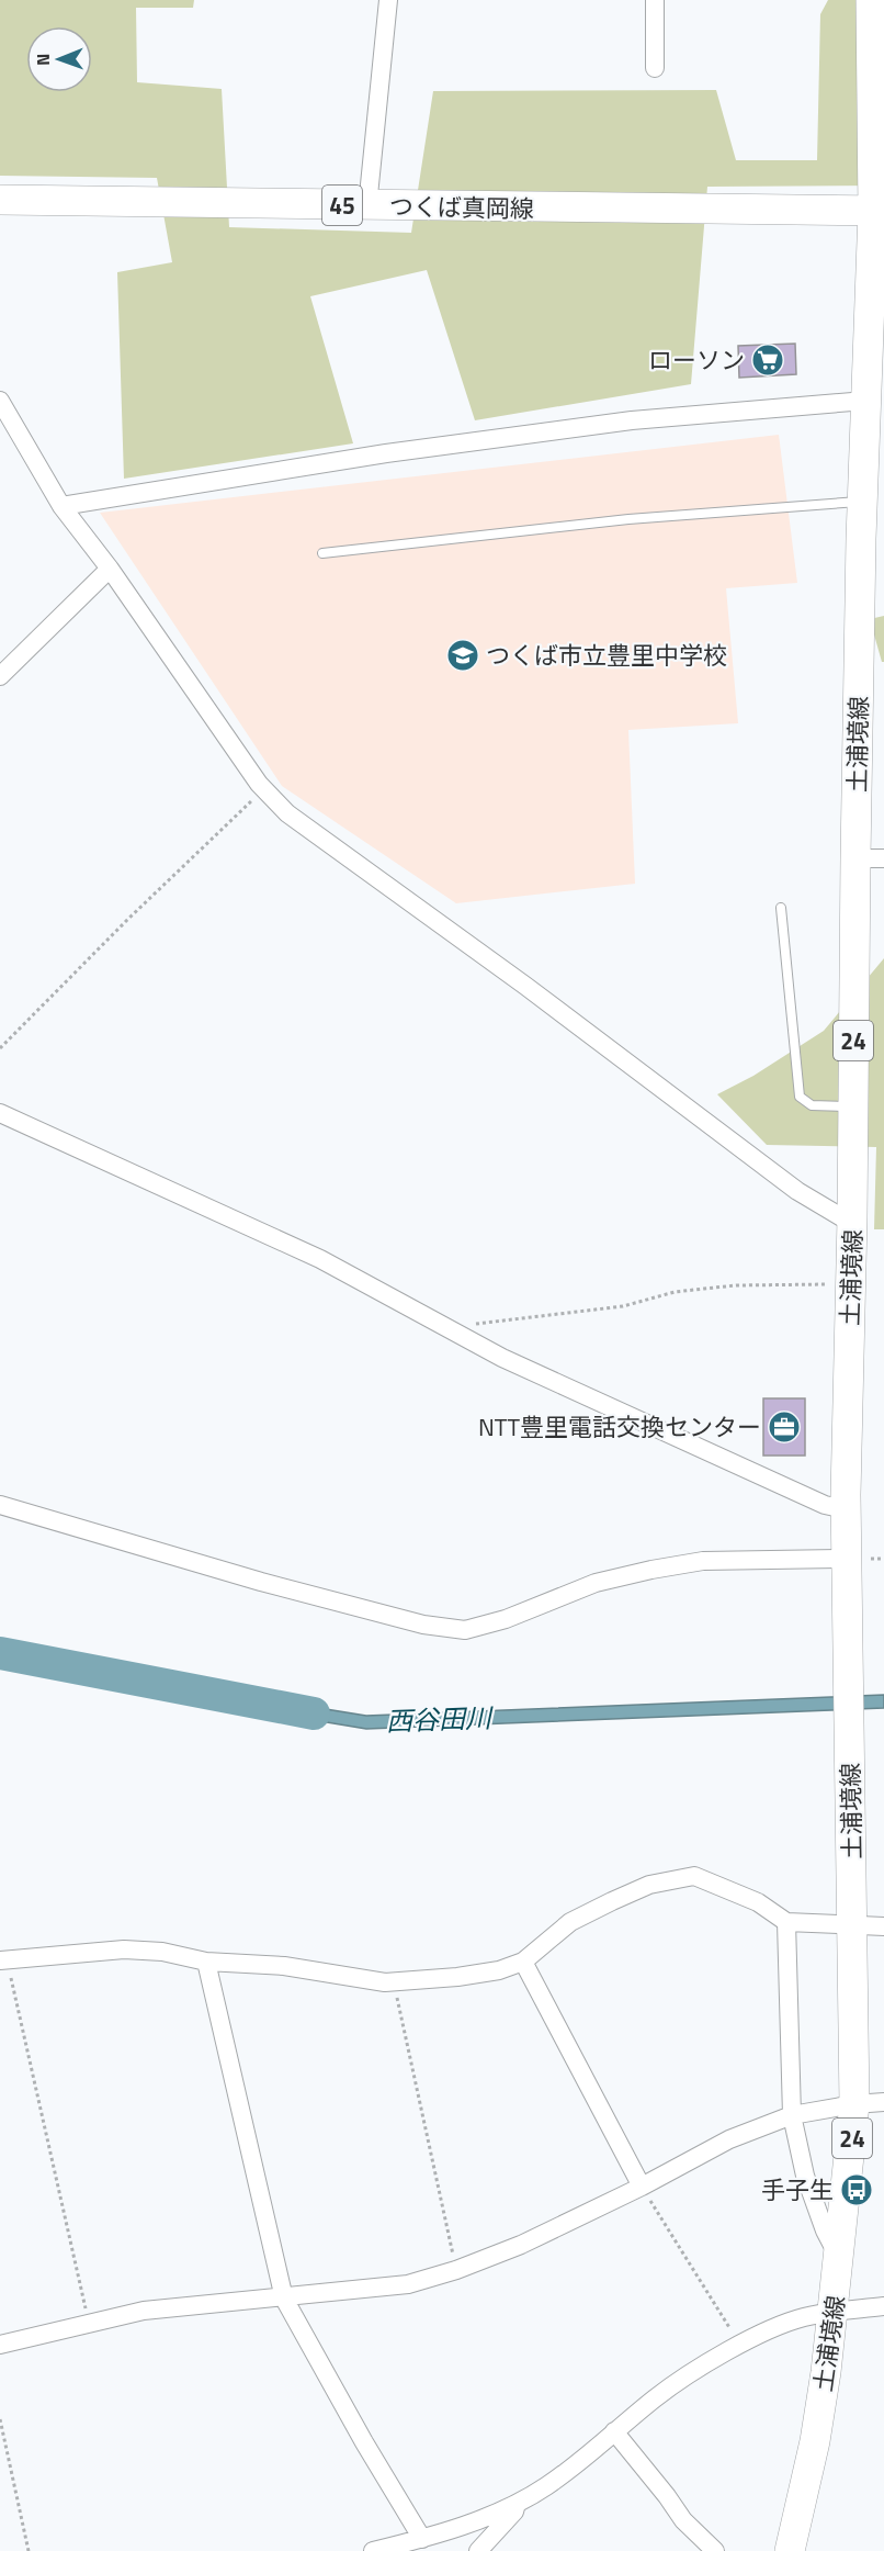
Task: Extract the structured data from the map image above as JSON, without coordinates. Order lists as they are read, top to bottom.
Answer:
{
  "streets": {
    "main road": [
      "45",
      "つくば真岡線",
      "土浦境線",
      "24"
    ]
  },
  "crossings": [
    ["つくば真岡線", "土浦境線"]
  ],
  "water": ["西谷田川"],
  "places": {
    "supermarket": ["ローソン"],
    "school or university": ["つくば市立豊里中学校"],
    "office": ["NTT豊里電話交換センター"],
    "bus stop": ["手子生"]
  },
  "north": "left"
}
